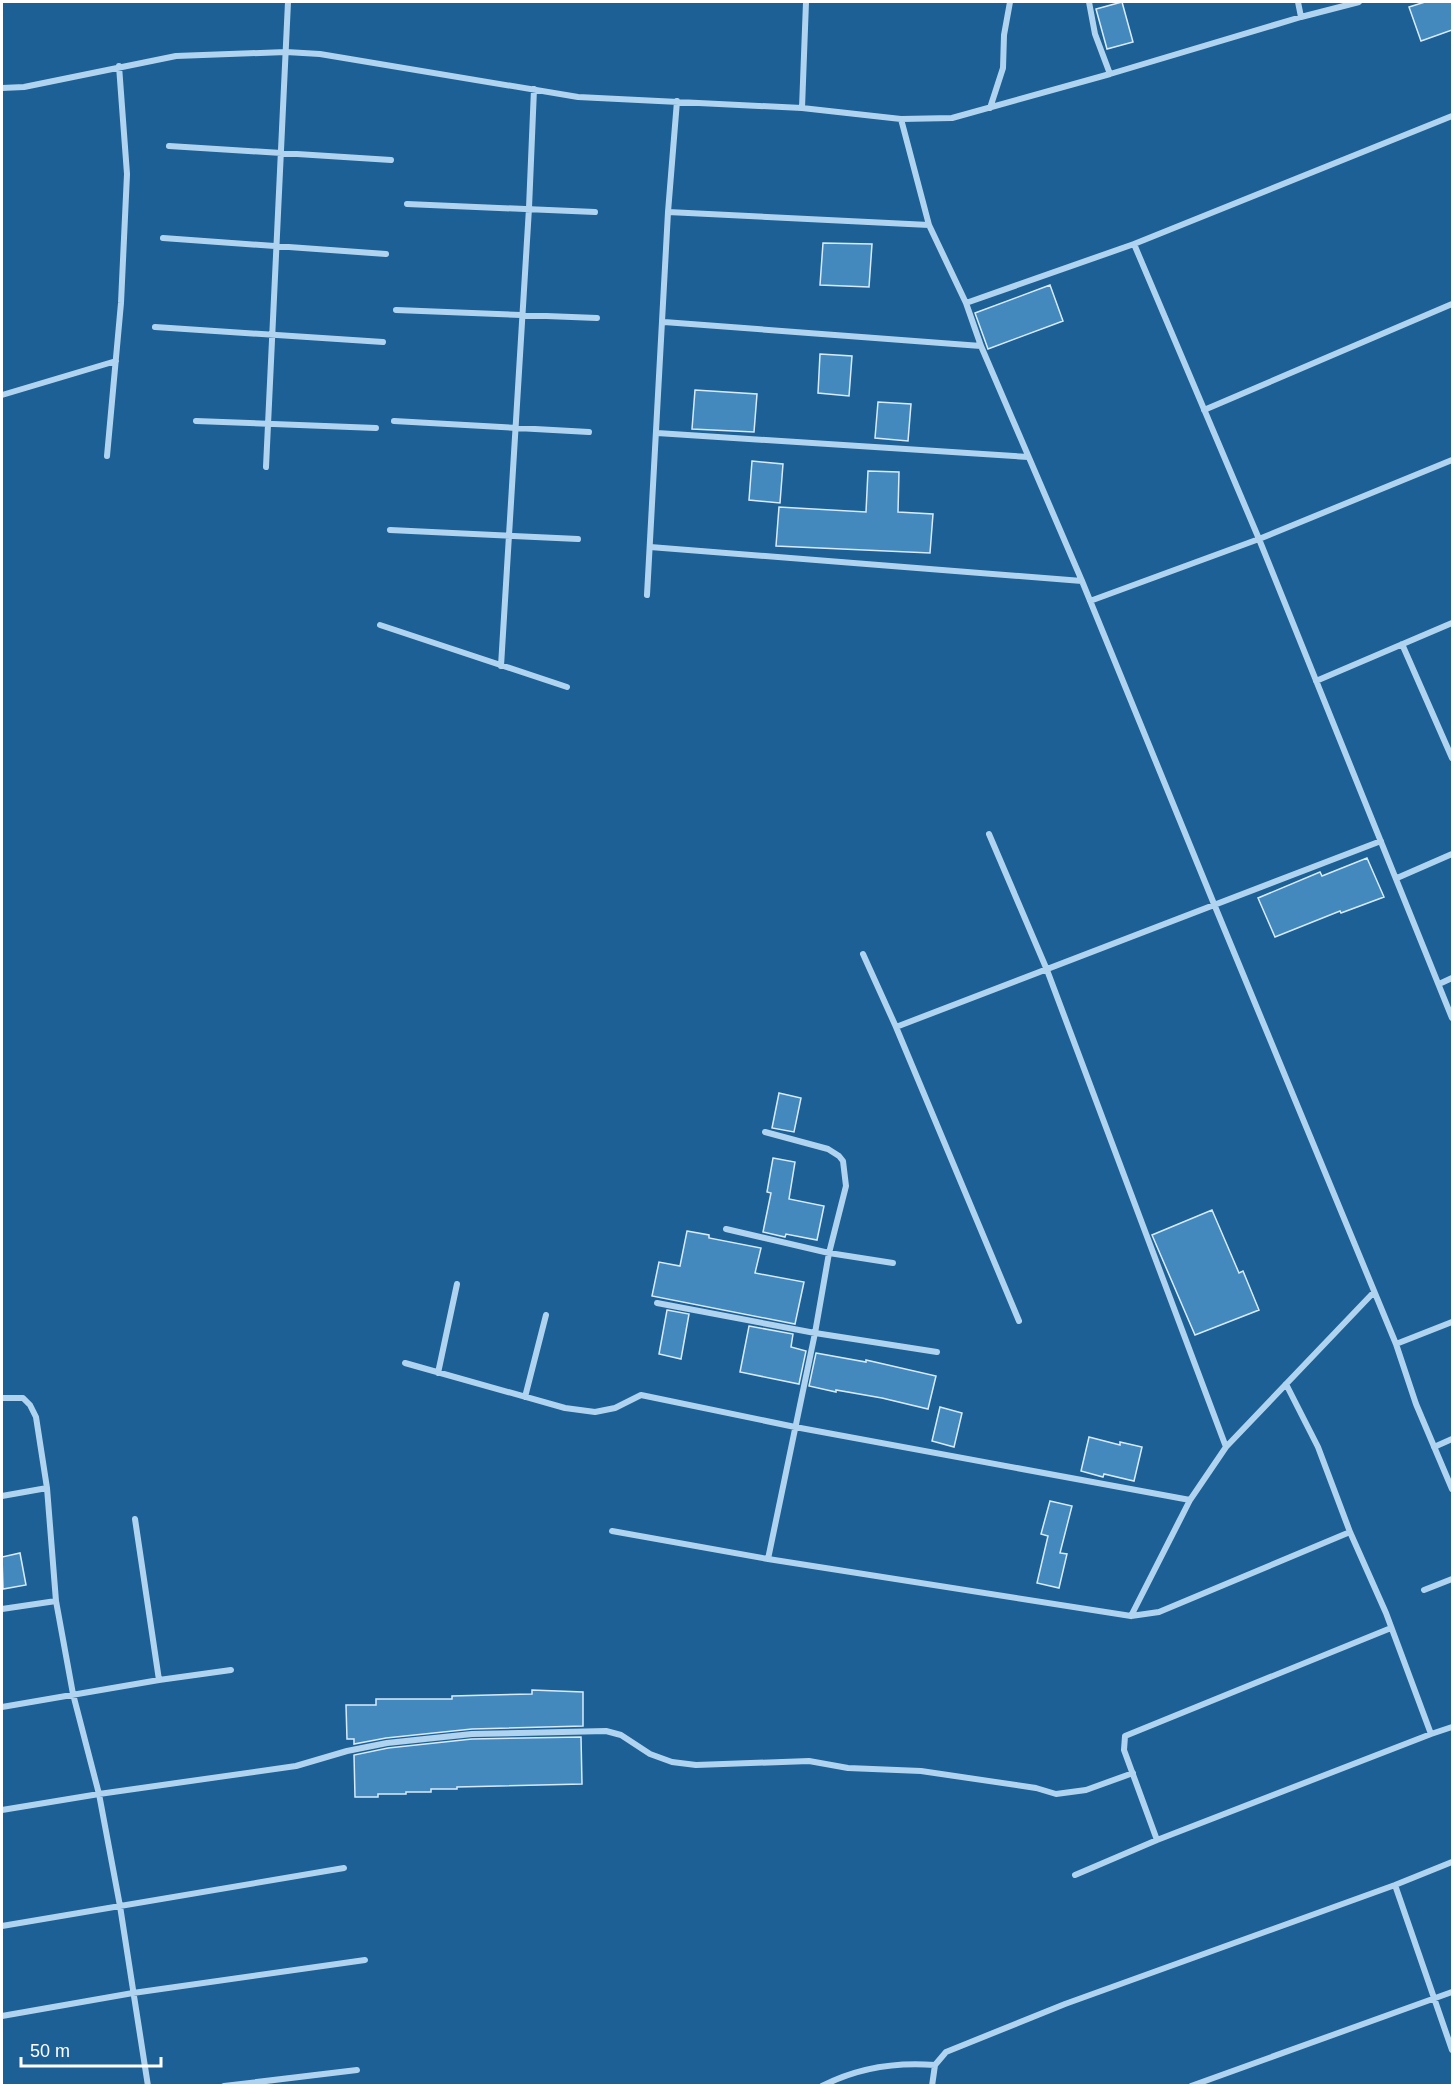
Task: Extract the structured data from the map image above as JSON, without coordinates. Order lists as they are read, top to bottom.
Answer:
{
  "scale_bar": "50 m"
}
